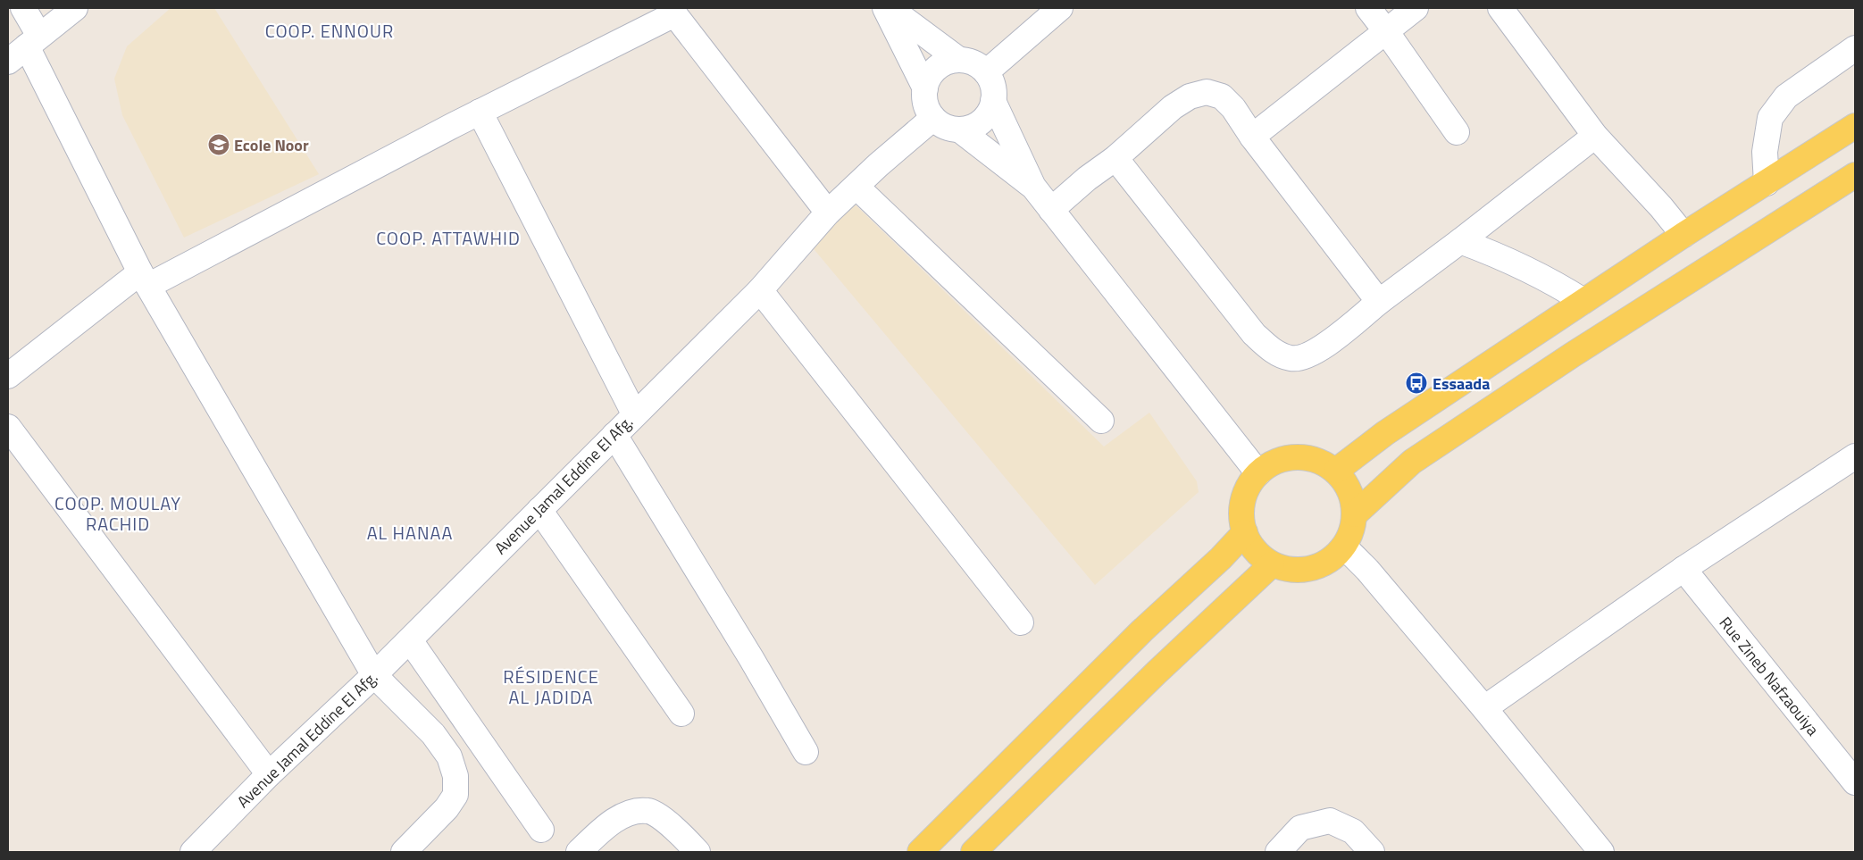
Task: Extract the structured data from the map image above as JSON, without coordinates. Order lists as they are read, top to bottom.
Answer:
{
  "streets": {
    "street": ["Avenue Jamal Eddine El Afg.", "Rue Zineb Nafzaouiya"]
  },
  "districts": [
    "COOP. ENNOUR",
    "COOP. ATTAWHID",
    "COOP. MOULAY RACHID",
    "AL HANAA",
    "RÉSIDENCE AL JADIDA"
  ],
  "places": {
    "school or university": ["Ecole Noor"],
    "bus stop": ["Essaada"]
  }
}
